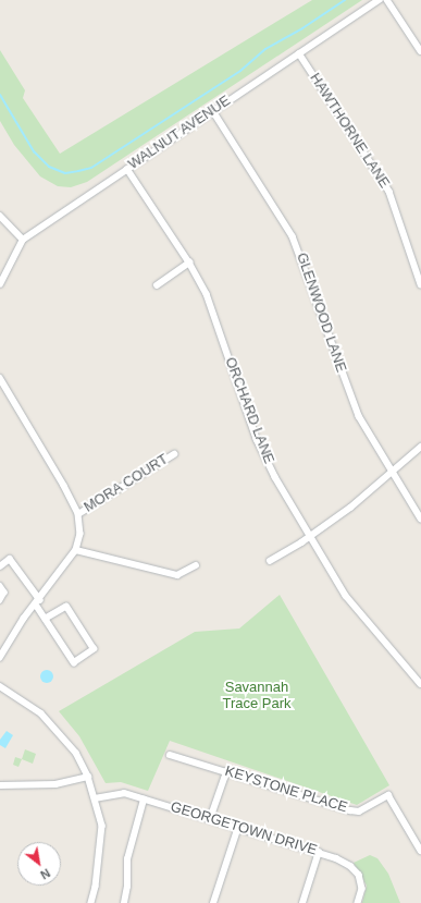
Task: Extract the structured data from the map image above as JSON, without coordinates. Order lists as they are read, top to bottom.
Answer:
{
  "streets": {
    "street": [
      "HAWTHORNE LANE",
      "WALNUT AVENUE",
      "GLENWOOD LANE",
      "ORCHARD LANE",
      "MORA COURT",
      "KEYSTONE PLACE",
      "GEORGETOWN DRIVE"
    ]
  },
  "crossings": [
    ["HAWTHORNE LANE", "WALNUT AVENUE"],
    ["WALNUT AVENUE", "GLENWOOD LANE"],
    ["WALNUT AVENUE", "ORCHARD LANE"]
  ],
  "parks": ["Savannah Trace Park"],
  "north": "bottom right"
}
